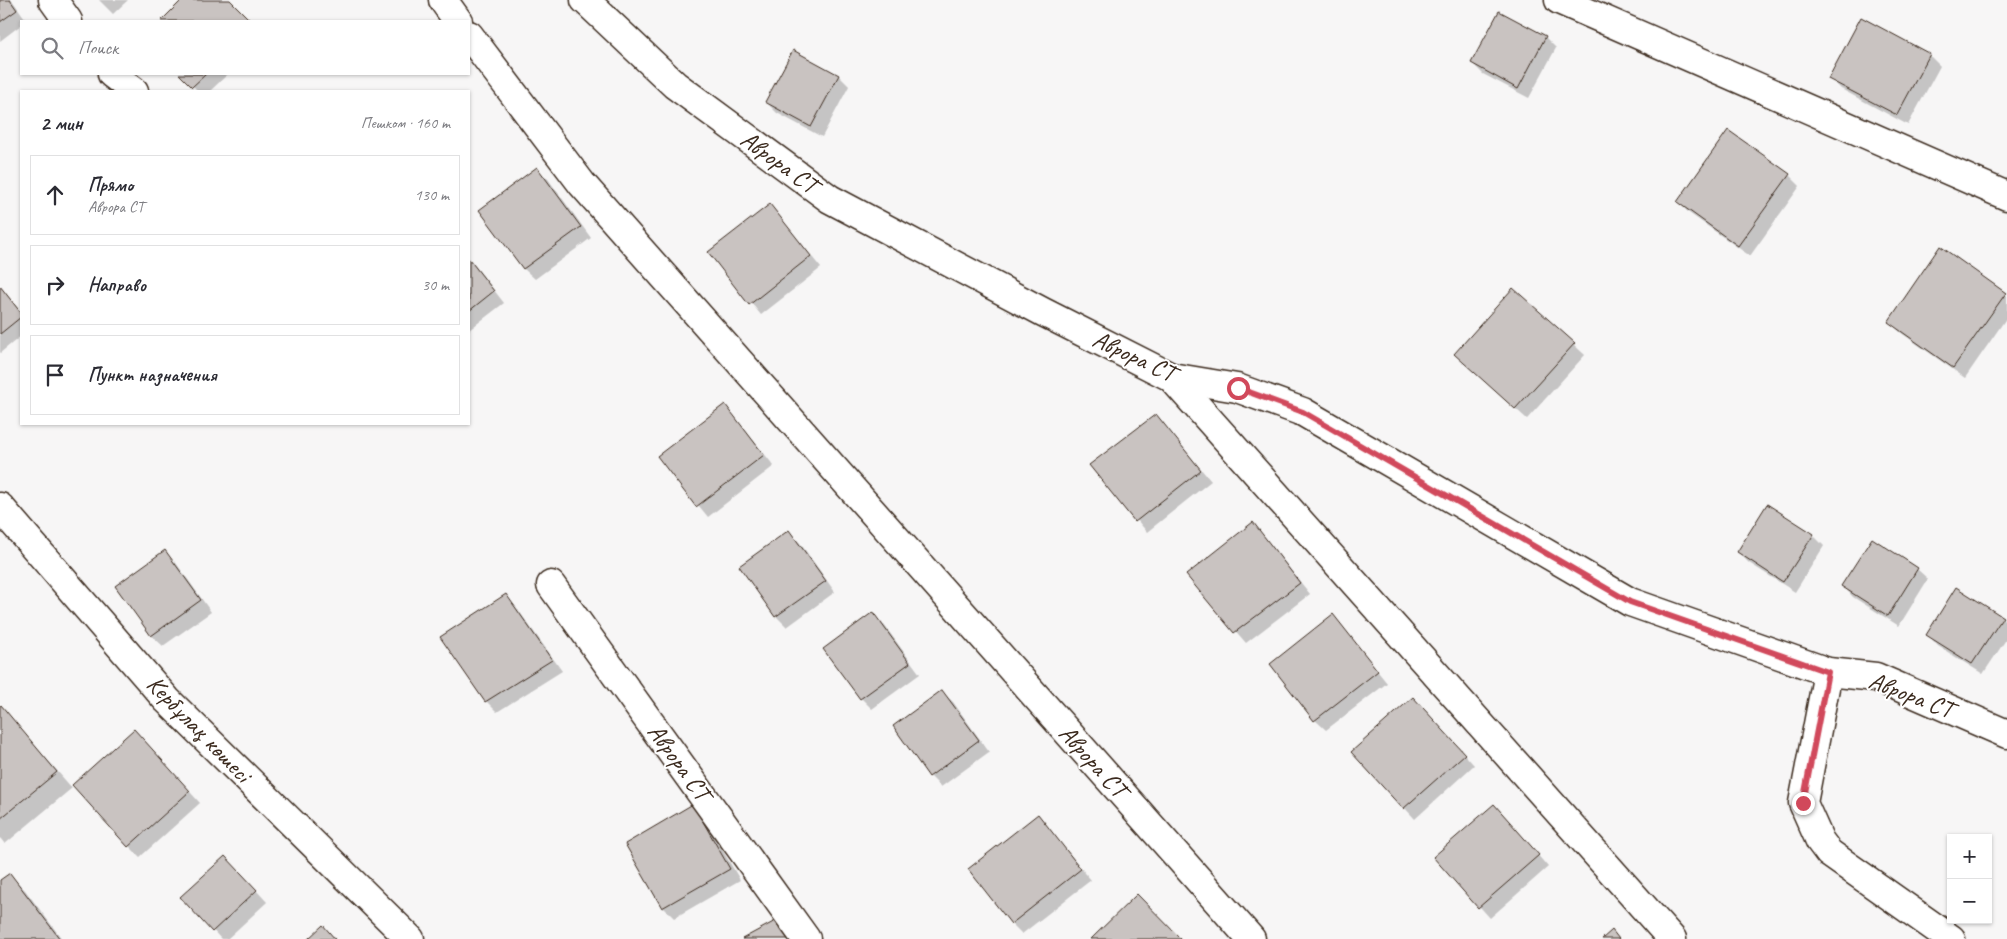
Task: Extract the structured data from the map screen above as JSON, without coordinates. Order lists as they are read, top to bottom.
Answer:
{
  "streets": {
    "street": ["Аврора СТ", "Кербұлақ көшесі"]
  },
  "page": {
    "search": "Поиск",
    "heading": ["2 мин", "Пешком · 160 m"],
    "list": [
      ["Прямо", "Аврора СТ", "130 m"],
      ["Направо", "30 m"],
      "Пункт назначения"
    ],
    "map_buttons": ["+", "−"]
  }
}
